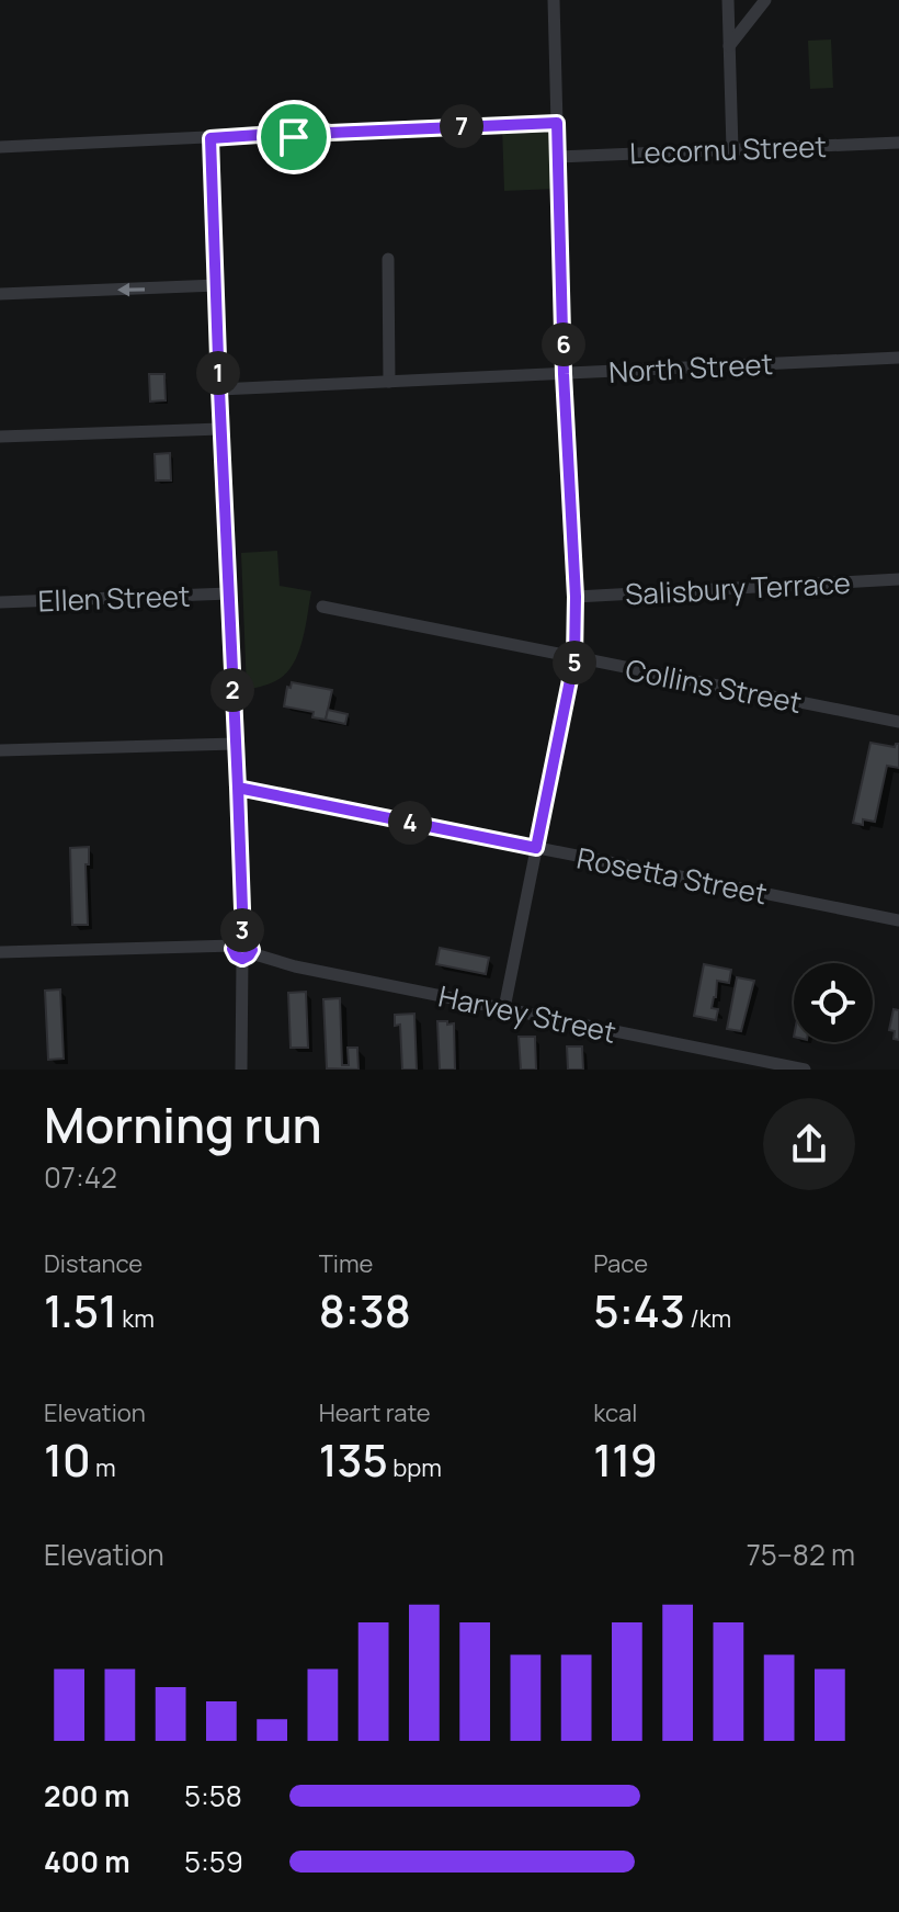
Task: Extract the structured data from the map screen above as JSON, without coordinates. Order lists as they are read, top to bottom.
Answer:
{
  "streets": {
    "street": [
      "Lecornu Street",
      "North Street",
      "Salisbury Terrace",
      "Ellen Street",
      "Collins Street",
      "Rosetta Street",
      "Harvey Street"
    ]
  },
  "page": {
    "pins": [
      "7",
      "6",
      "1",
      "5",
      "2",
      "4",
      "3"
    ],
    "heading": ["Morning run", "07:42"],
    "stats": [
      ["Distance", "1.51 km"],
      ["Time", "8:38"],
      ["Pace", "5:43 /km"],
      ["Elevation", "10 m"],
      ["Heart rate", "135 bpm"],
      ["kcal", "119"]
    ],
    "chart": ["Elevation", "75–82 m"],
    "list": [
      {
        "name": "200 m",
        "note": "5:58"
      },
      {
        "name": "400 m",
        "note": "5:59"
      }
    ]
  }
}
